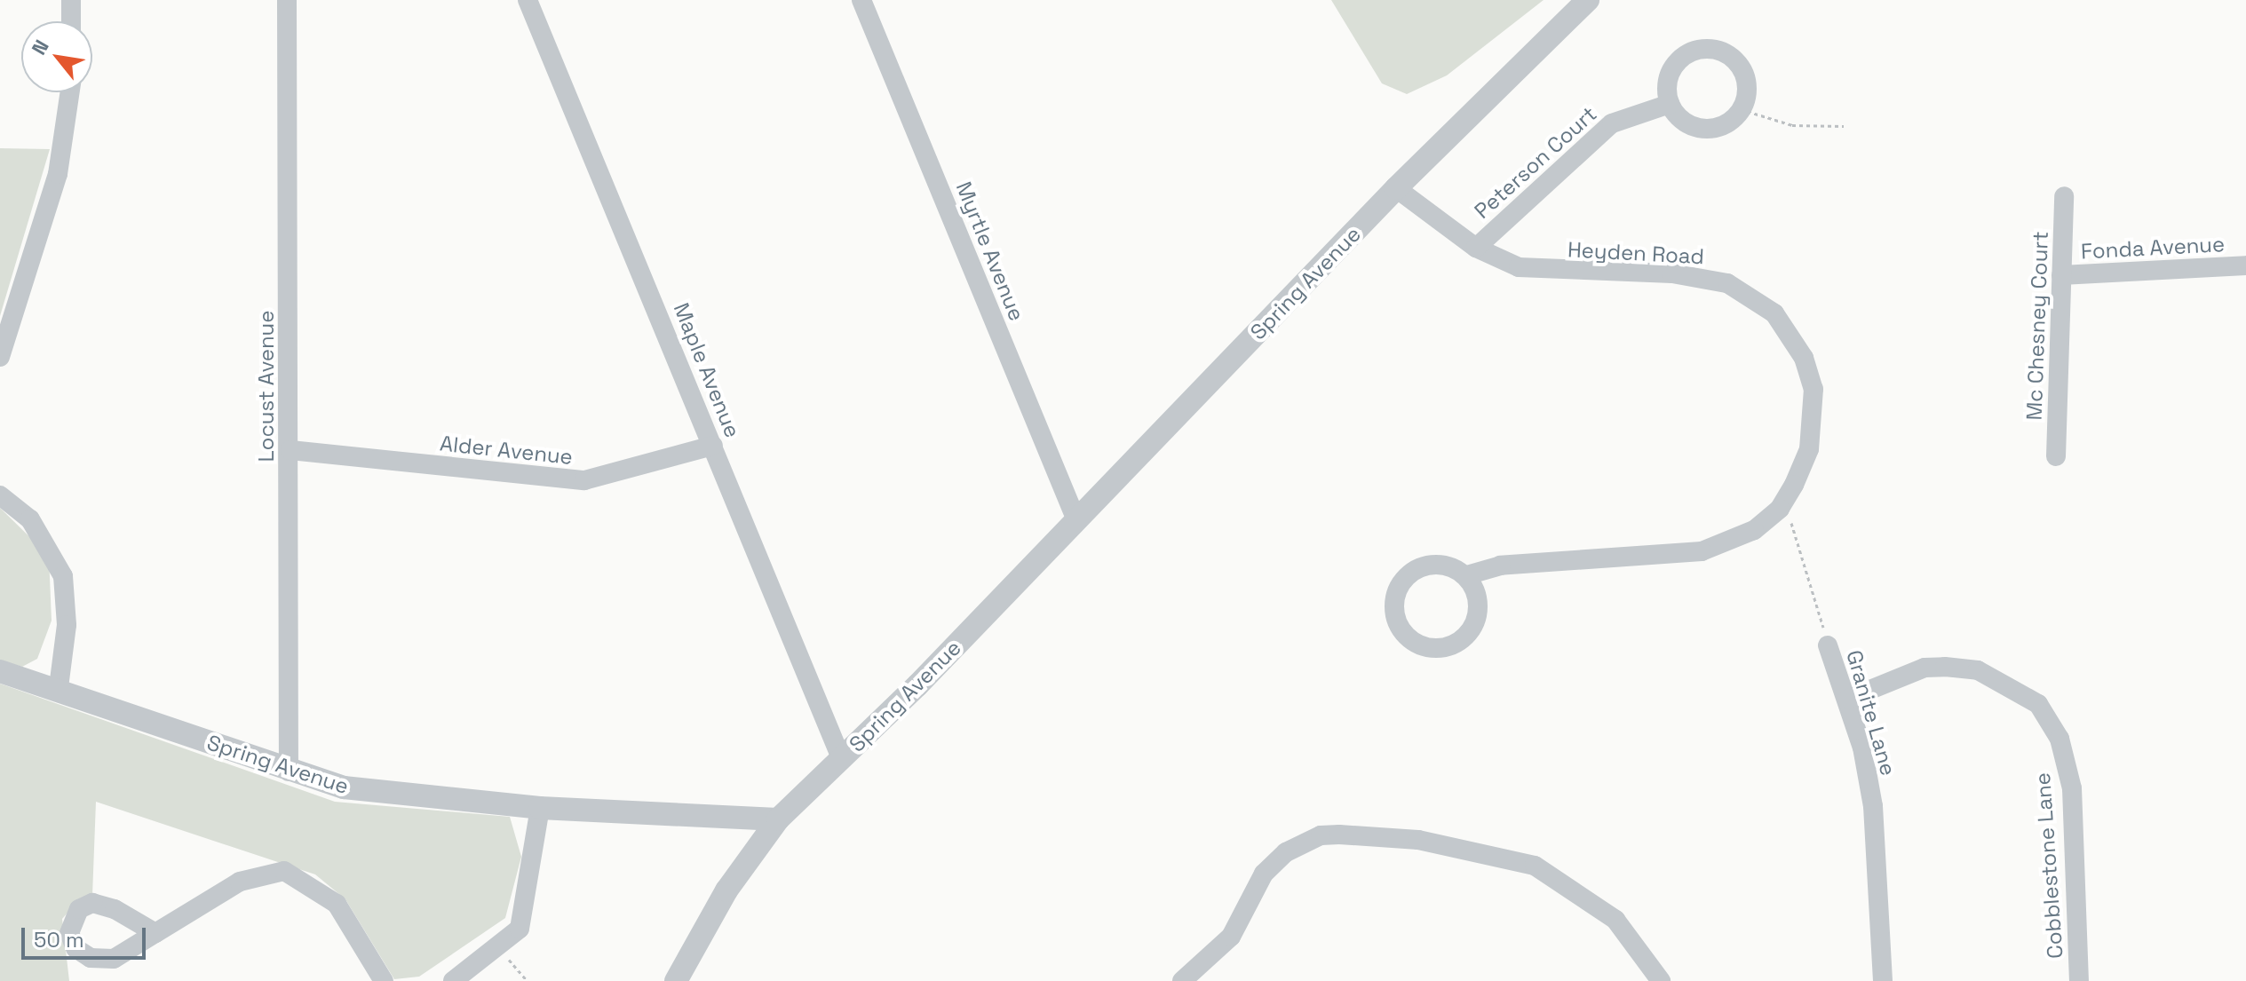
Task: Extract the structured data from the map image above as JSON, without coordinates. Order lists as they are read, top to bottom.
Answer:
{
  "streets": {
    "street": [
      "Peterson Court",
      "Fonda Avenue",
      "Myrtle Avenue",
      "Heyden Road",
      "Spring Avenue",
      "Mc Chesney Court",
      "Maple Avenue",
      "Locust Avenue",
      "Alder Avenue",
      "Granite Lane",
      "Cobblestone Lane"
    ]
  },
  "crossings": [
    ["Peterson Court", "Heyden Road"],
    ["Fonda Avenue", "Mc Chesney Court"],
    ["Myrtle Avenue", "Spring Avenue"],
    ["Heyden Road", "Spring Avenue"],
    ["Heyden Road", "Granite Lane"],
    ["Spring Avenue", "Maple Avenue"],
    ["Spring Avenue", "Locust Avenue"],
    ["Maple Avenue", "Alder Avenue"],
    ["Locust Avenue", "Alder Avenue"],
    ["Granite Lane", "Cobblestone Lane"]
  ],
  "scale_bar": "50 m",
  "north": "top left"
}
